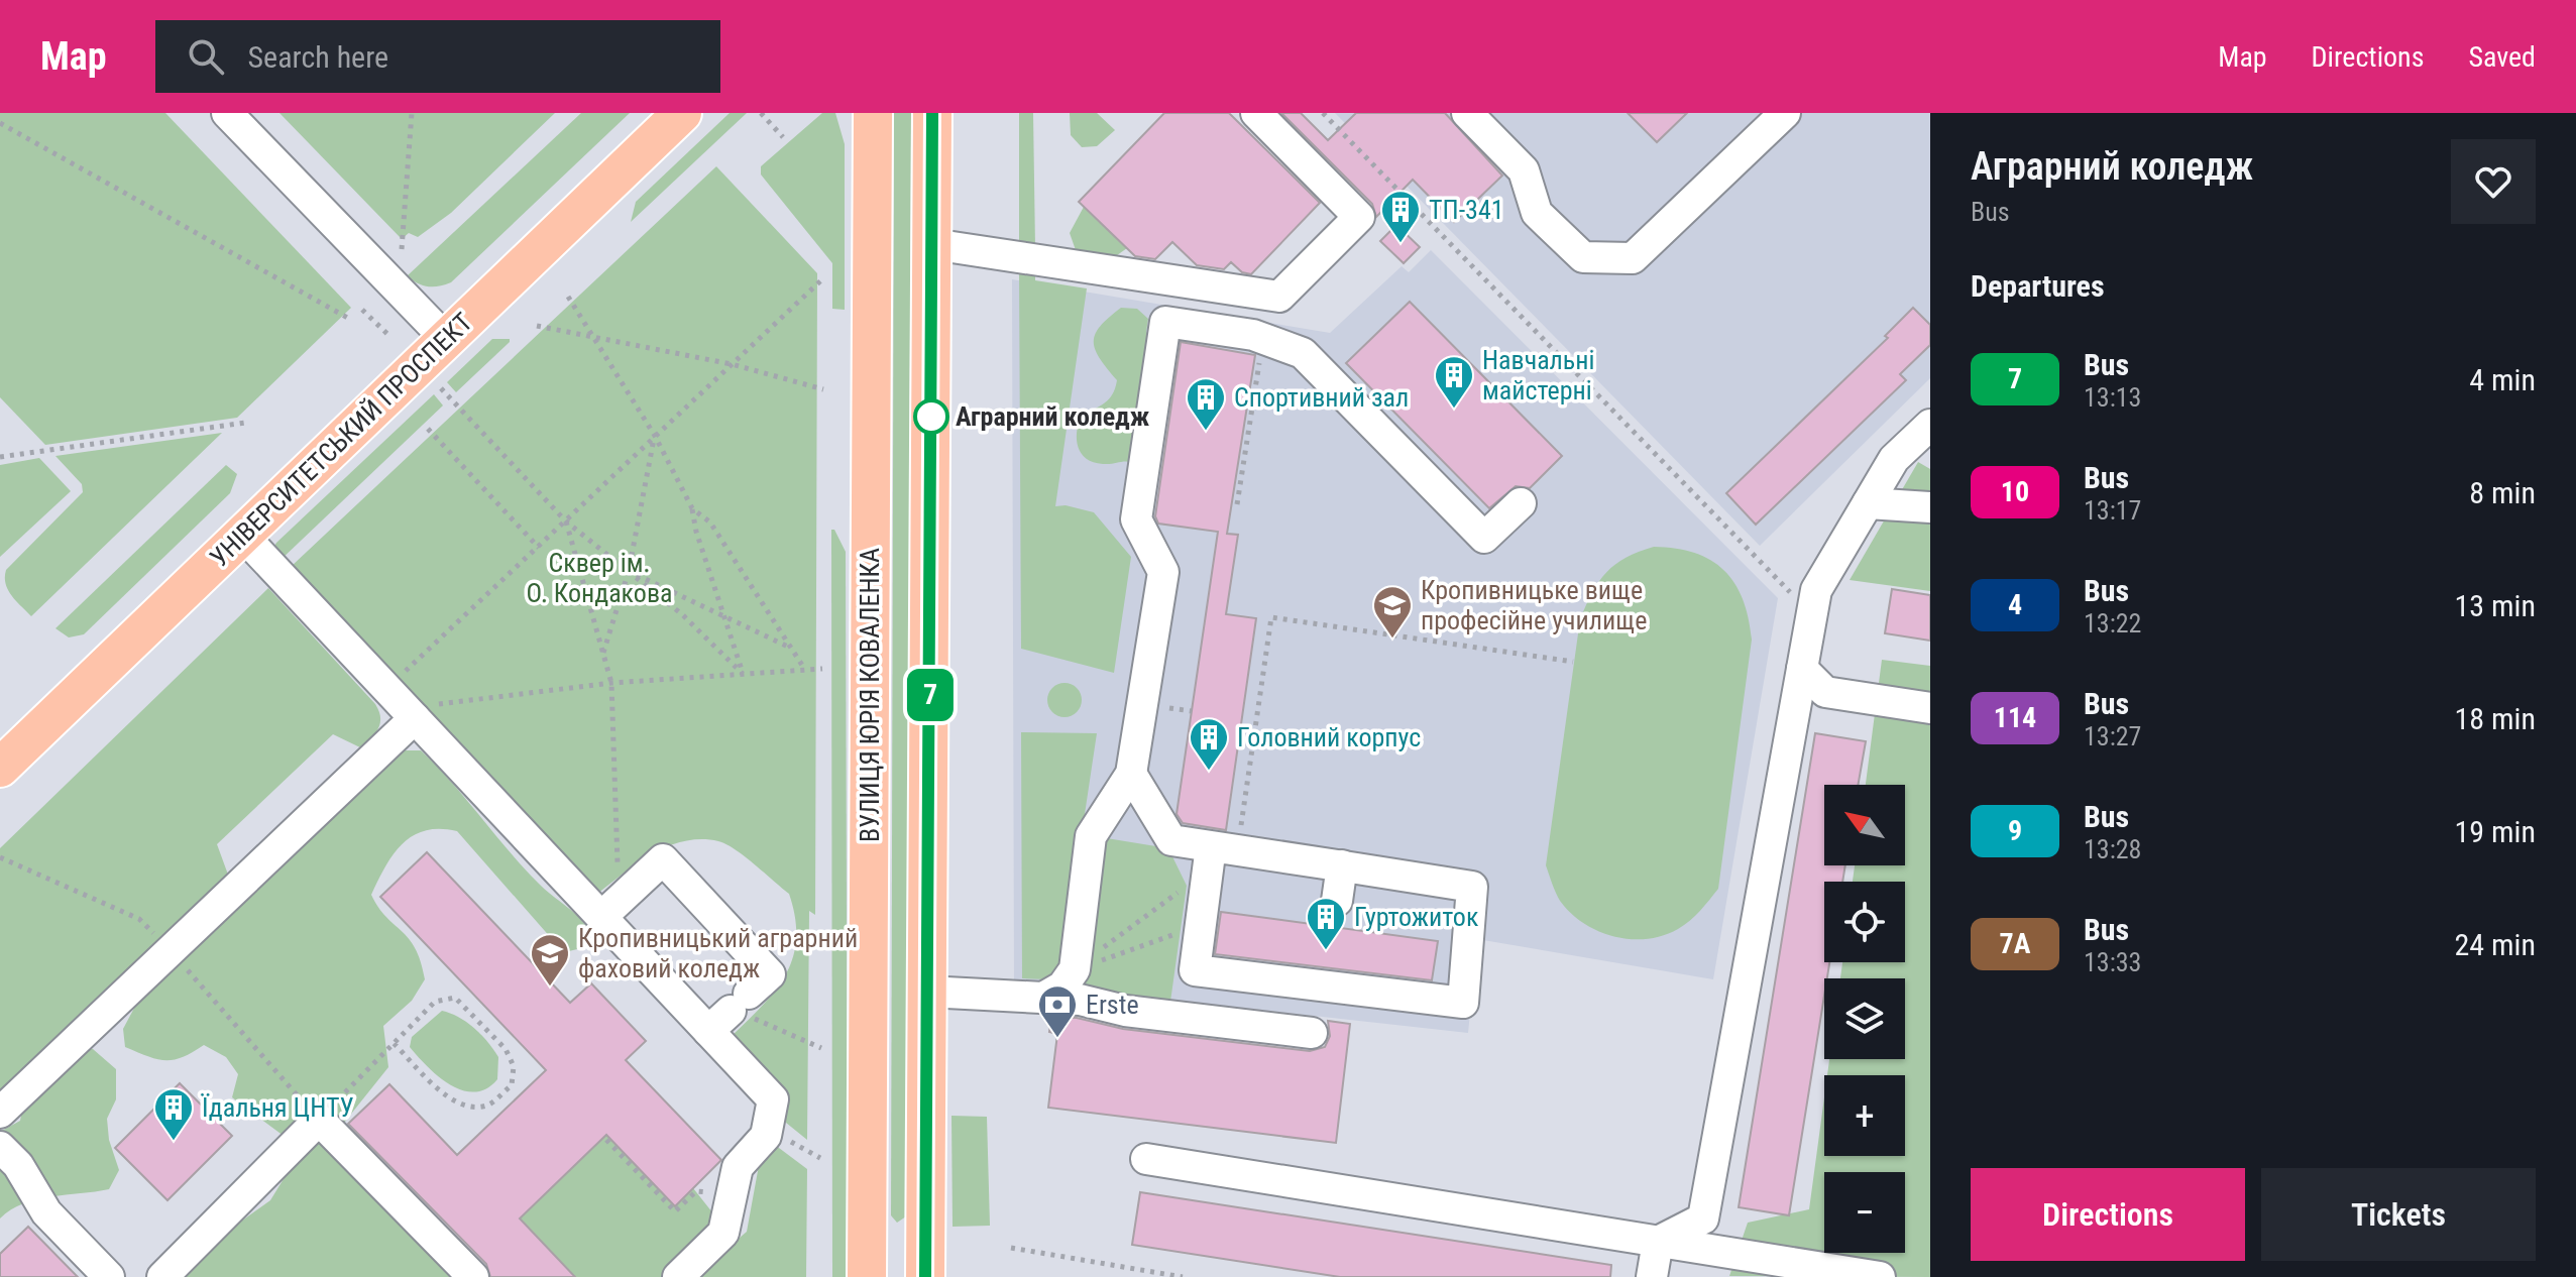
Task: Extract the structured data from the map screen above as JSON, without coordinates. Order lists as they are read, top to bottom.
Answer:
{
  "streets": {
    "main road": ["УНІВЕРСИТЕТСЬКИЙ ПРОСПЕКТ", "ВУЛИЦЯ ЮРІЯ КОВАЛЕНКА"]
  },
  "parks": ["Сквер ім. О. Кондакова"],
  "places": {
    "building": [
      "ТП-341",
      "Навчальні майстерні",
      "Спортивний зал",
      "Головний корпус",
      "Гуртожиток",
      "Їдальня ЦНТУ"
    ],
    "other": ["Аграрний коледж"],
    "school or university": ["Кропивницьке вище професійне училище", "Кропивницький аграрний фаховий коледж"],
    "bank": ["Erste"]
  },
  "lines": ["bus line 7"],
  "north": "top left",
  "page": {
    "header": "Map",
    "search": "Search here",
    "nav": ["Map", "Directions", "Saved"],
    "on_map": "7",
    "heading": [
      ["Аграрний коледж", "Bus"],
      "Departures"
    ],
    "list": [
      {
        "mark": "7",
        "name": "Bus",
        "note": "13:13",
        "value": "4 min"
      },
      {
        "mark": "10",
        "name": "Bus",
        "note": "13:17",
        "value": "8 min"
      },
      {
        "mark": "4",
        "name": "Bus",
        "note": "13:22",
        "value": "13 min"
      },
      {
        "mark": "114",
        "name": "Bus",
        "note": "13:27",
        "value": "18 min"
      },
      {
        "mark": "9",
        "name": "Bus",
        "note": "13:28",
        "value": "19 min"
      },
      {
        "mark": "7А",
        "name": "Bus",
        "note": "13:33",
        "value": "24 min"
      }
    ],
    "map_buttons": ["+", "−"],
    "buttons": ["Directions", "Tickets"]
  }
}
